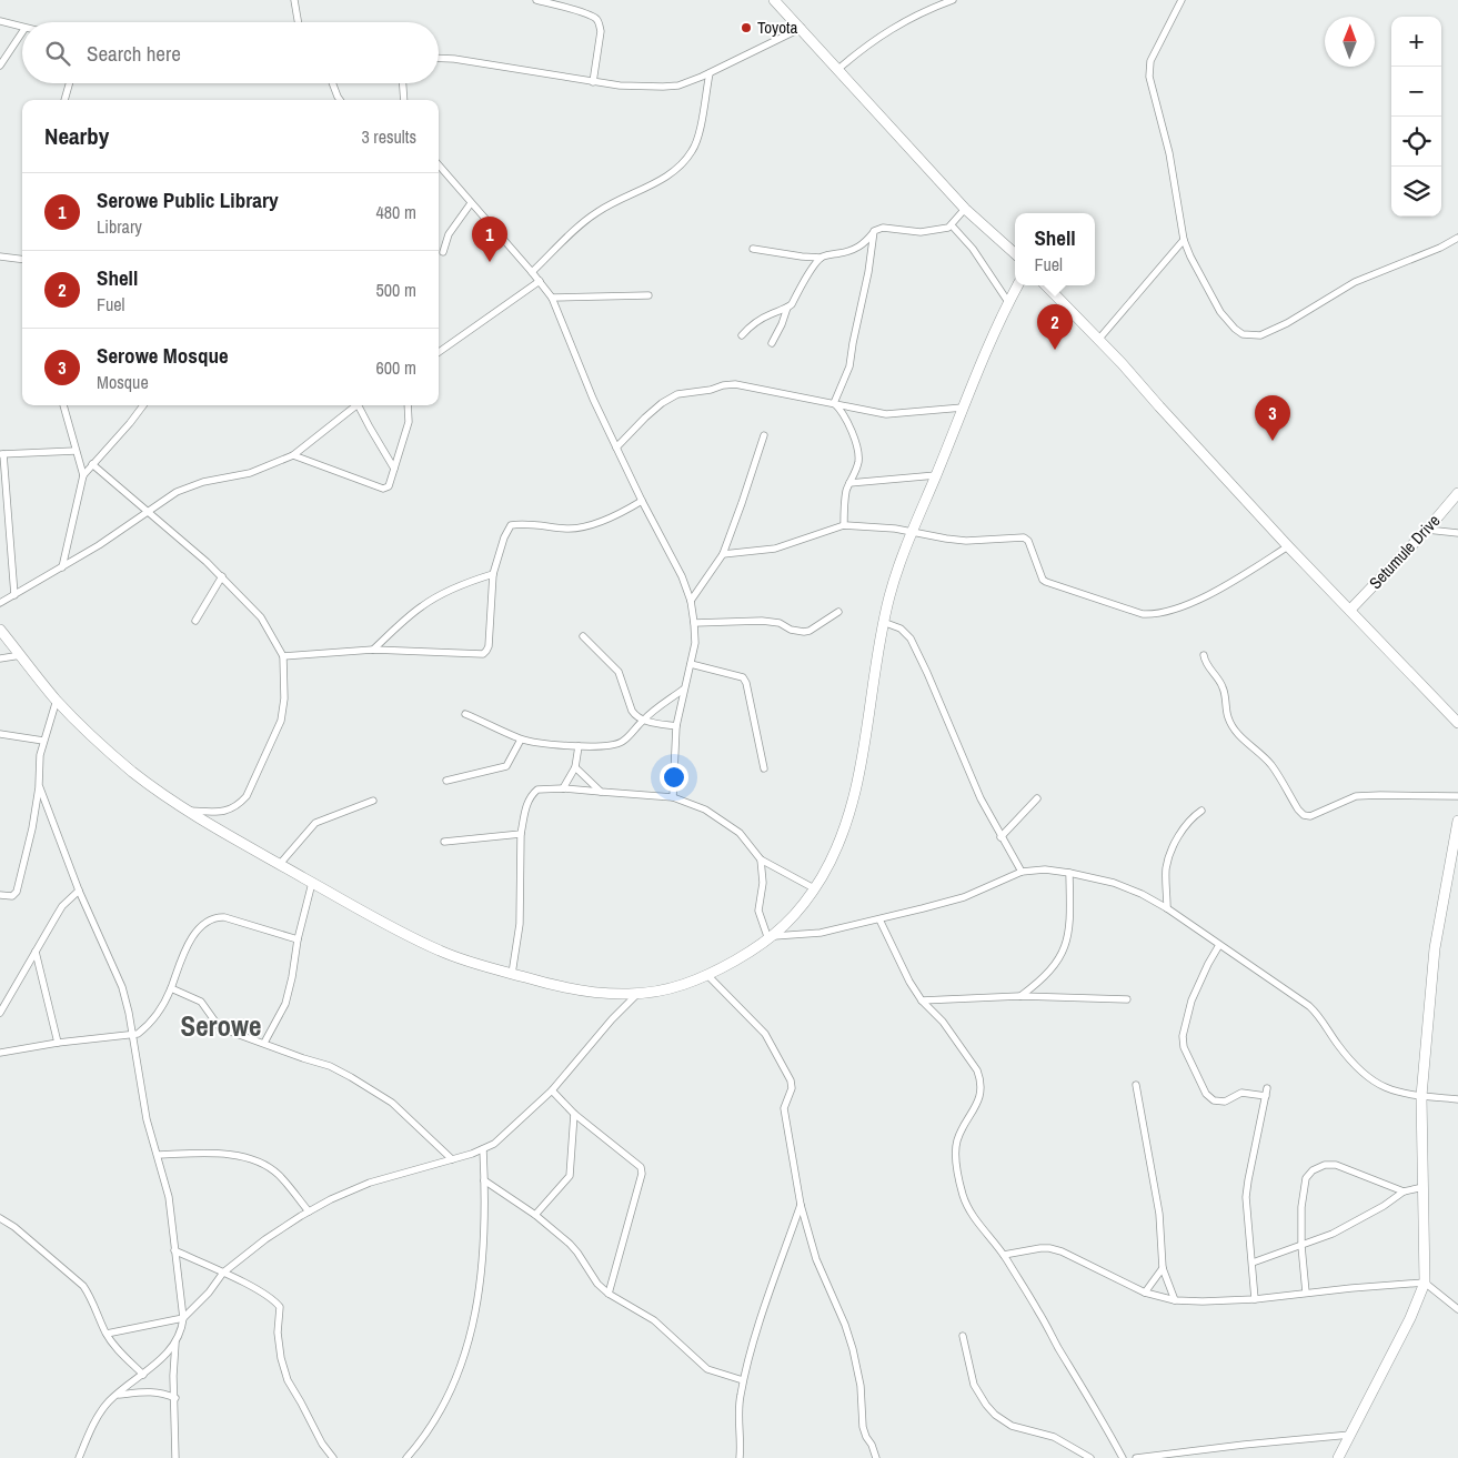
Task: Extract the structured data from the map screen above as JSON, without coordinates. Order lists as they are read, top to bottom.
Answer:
{
  "streets": {
    "street": ["Setumule Drive"]
  },
  "districts": ["Serowe"],
  "places": ["Toyota"],
  "north": "top",
  "page": {
    "map_buttons": ["+", "−"],
    "search": "Search here",
    "heading": ["Nearby", "3 results"],
    "list": [
      {
        "mark": "1",
        "name": "Serowe Public Library",
        "note": "Library",
        "value": "480 m"
      },
      {
        "mark": "2",
        "name": "Shell",
        "note": "Fuel",
        "value": "500 m"
      },
      {
        "mark": "3",
        "name": "Serowe Mosque",
        "note": "Mosque",
        "value": "600 m"
      }
    ],
    "popup": ["Shell", "Fuel"],
    "pins": ["1", "2", "3"]
  }
}
